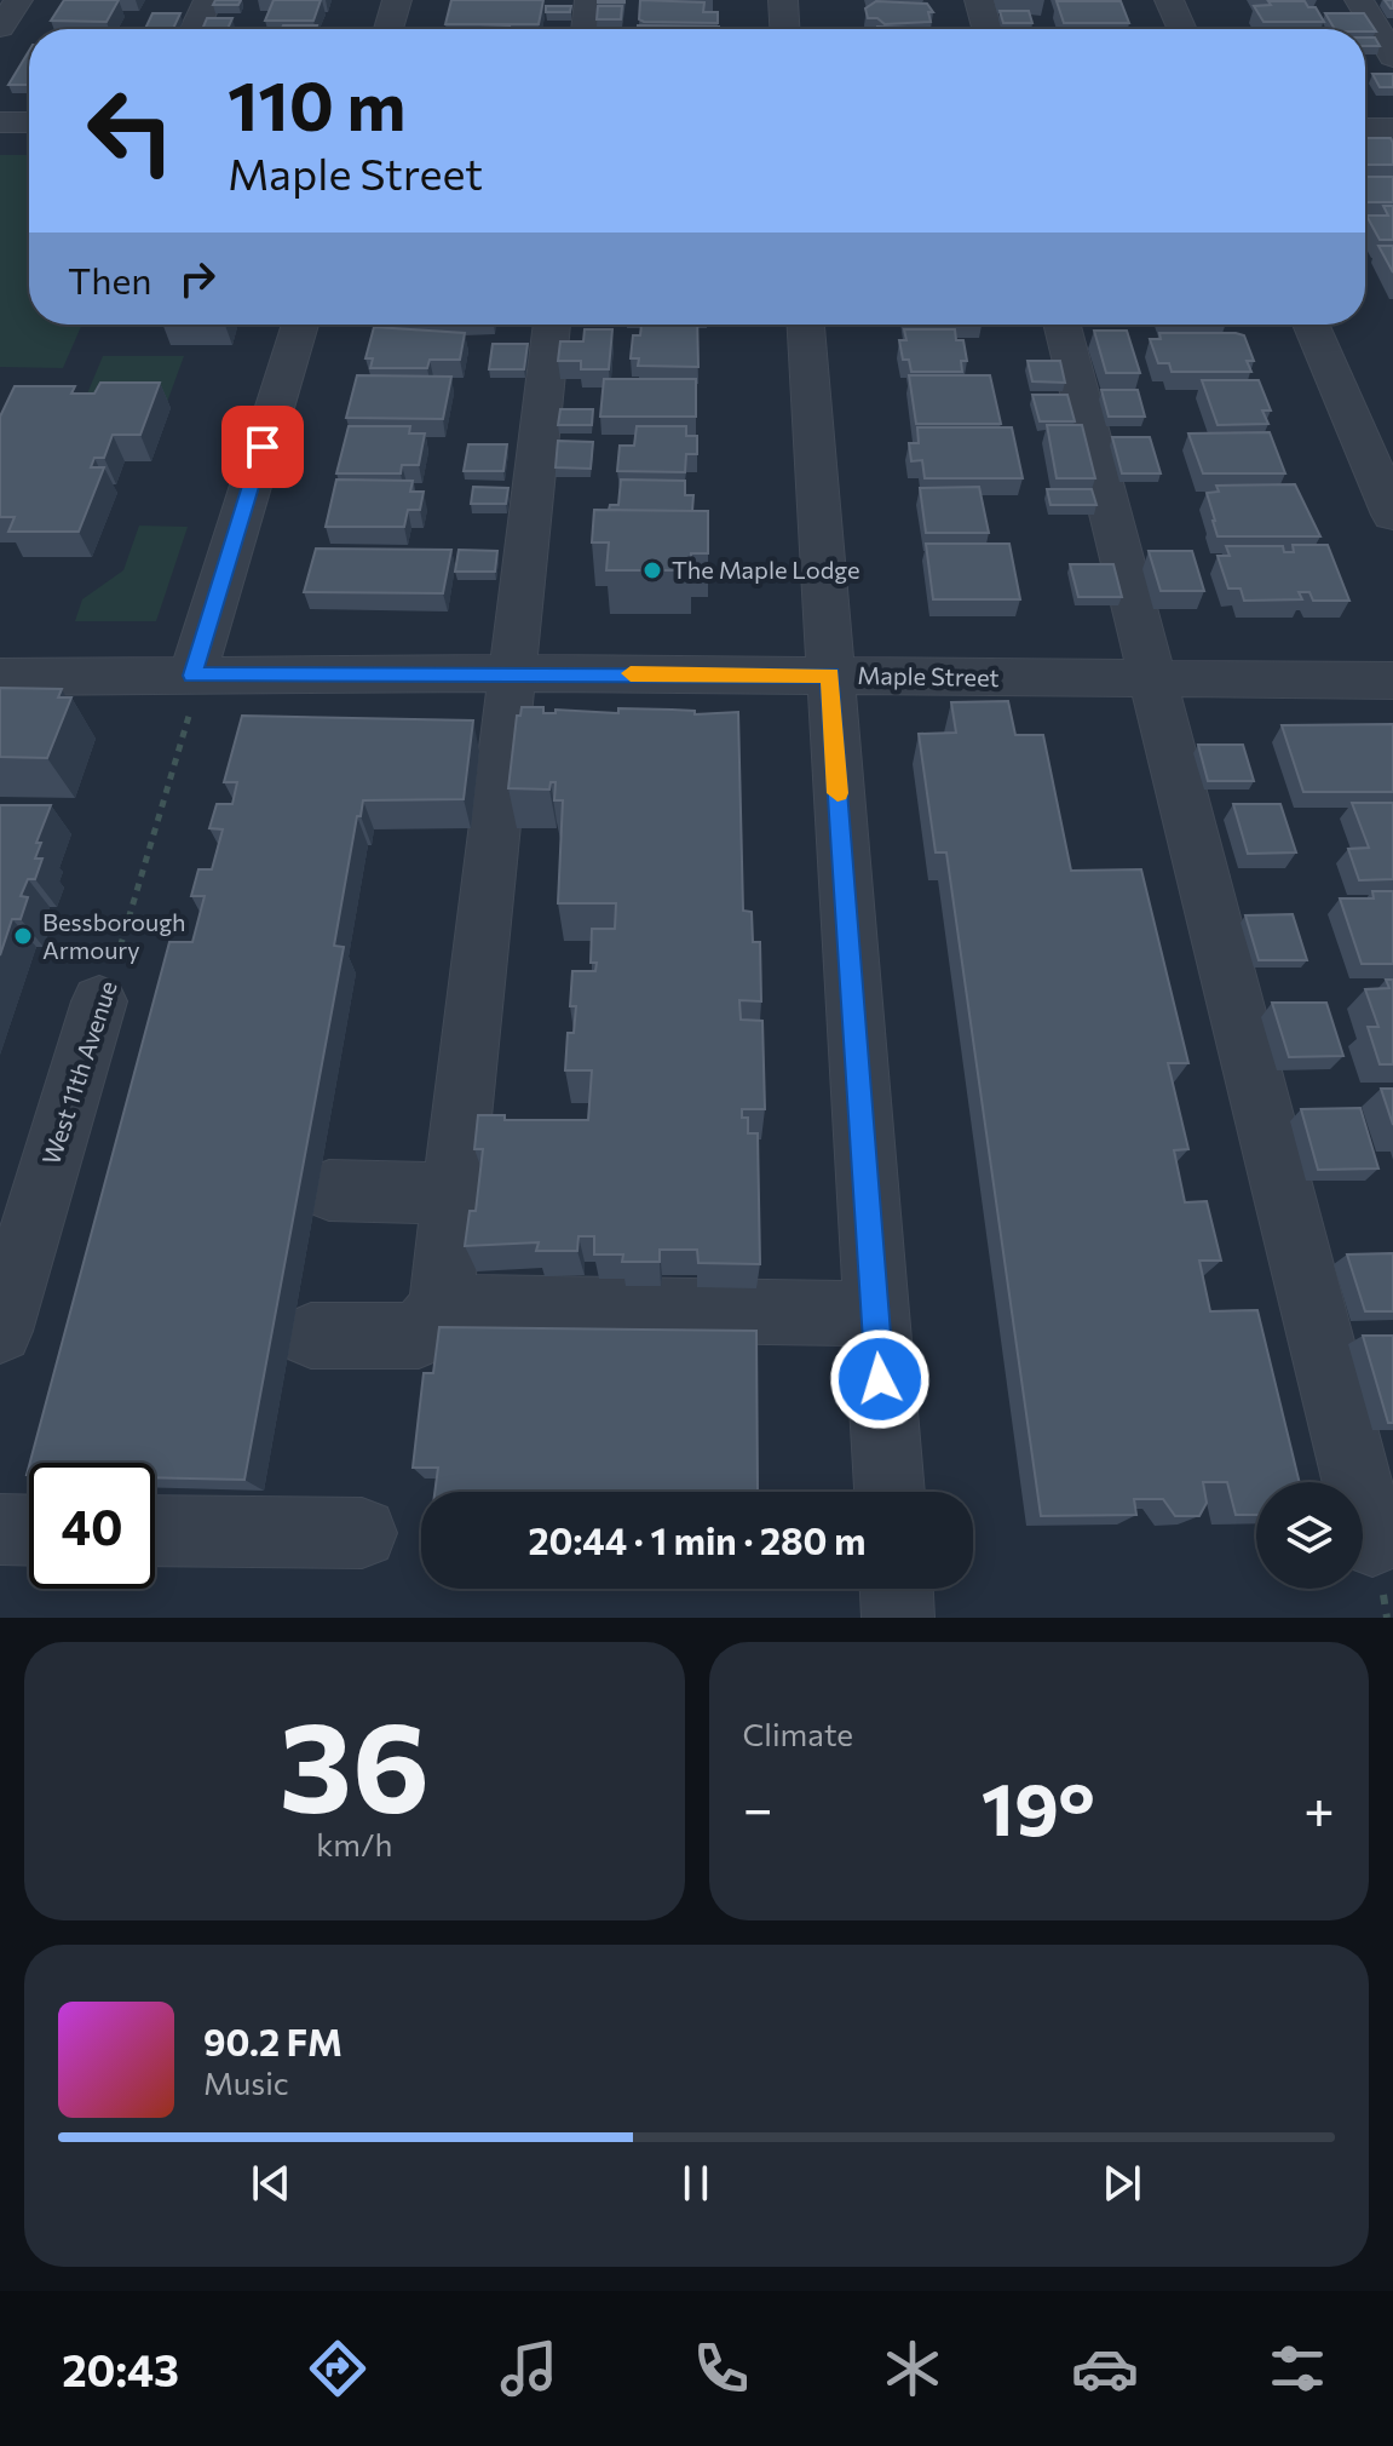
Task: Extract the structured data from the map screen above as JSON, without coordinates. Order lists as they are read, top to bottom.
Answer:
{
  "streets": {
    "street": ["Maple Street", "West 11th Avenue"]
  },
  "crossings": [
    ["Maple Street", "West 11th Avenue"]
  ],
  "places": ["The Maple Lodge", "Bessborough Armoury"],
  "page": {
    "turn": ["110 m", "Maple Street"],
    "then": "Then",
    "limit": "40",
    "trip": "20:44 · 1 min · 280 m",
    "tile": [
      ["36", "km/h"],
      "Climate"
    ],
    "heat": ["−", "19°", "+"],
    "song": ["90.2 FM", "Music"],
    "tabs": "20:43"
  }
}
